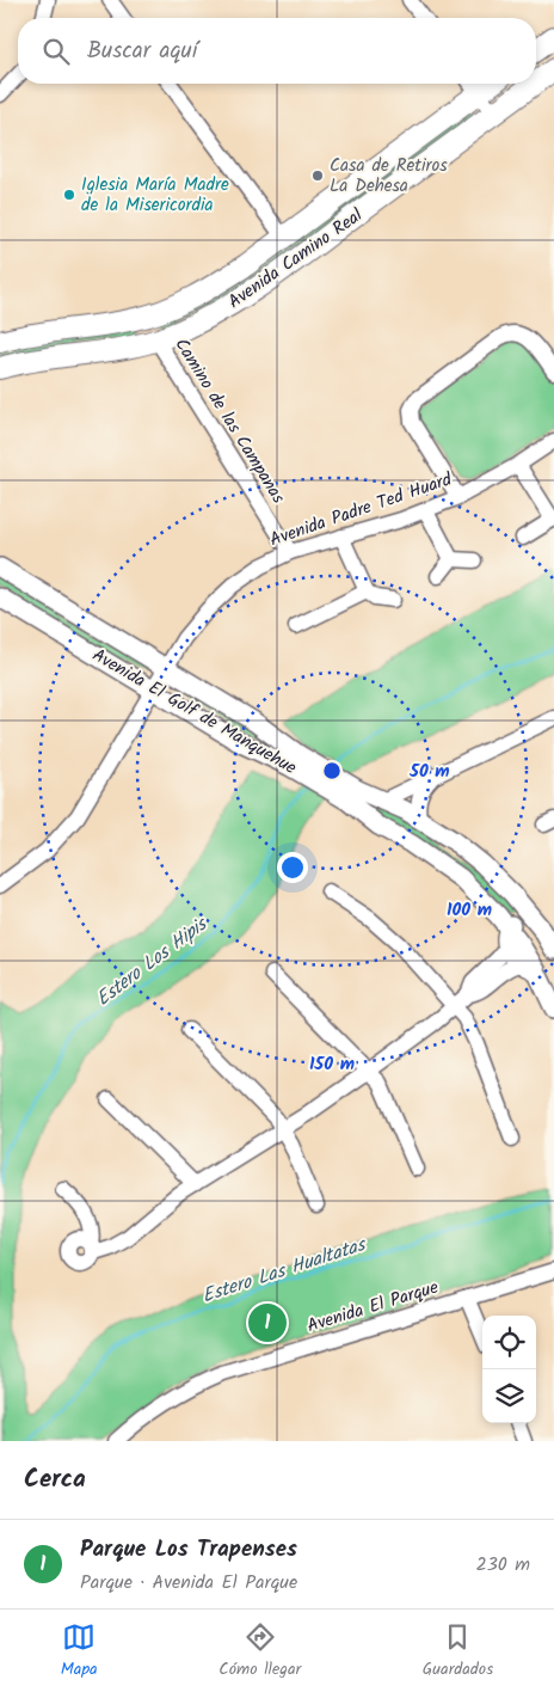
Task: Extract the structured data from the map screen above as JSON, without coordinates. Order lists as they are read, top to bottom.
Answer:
{
  "streets": {
    "main road": ["Avenida Camino Real"],
    "street": [
      "Camino de las Campanas",
      "Avenida Padre Ted Huard",
      "Avenida El Golf de Manquehue",
      "Avenida El Parque"
    ]
  },
  "crossings": [
    ["Avenida Camino Real", "Camino de las Campanas"],
    ["Camino de las Campanas", "Avenida Padre Ted Huard"],
    ["Avenida Padre Ted Huard", "Avenida El Golf de Manquehue"]
  ],
  "water": ["Estero Los Hipis", "Estero Las Hualtatas"],
  "places": ["Casa de Retiros La Dehesa", "Iglesia María Madre de la Misericordia"],
  "page": {
    "search": "Buscar aquí",
    "pins": "1",
    "heading": "Cerca",
    "list": [
      {
        "mark": "1",
        "name": "Parque Los Trapenses",
        "note": "Parque · Avenida El Parque",
        "value": "230 m"
      }
    ],
    "nav": ["Mapa", "Cómo llegar", "Guardados"]
  },
  "rings": ["50 m", "100 m", "150 m"]
}
